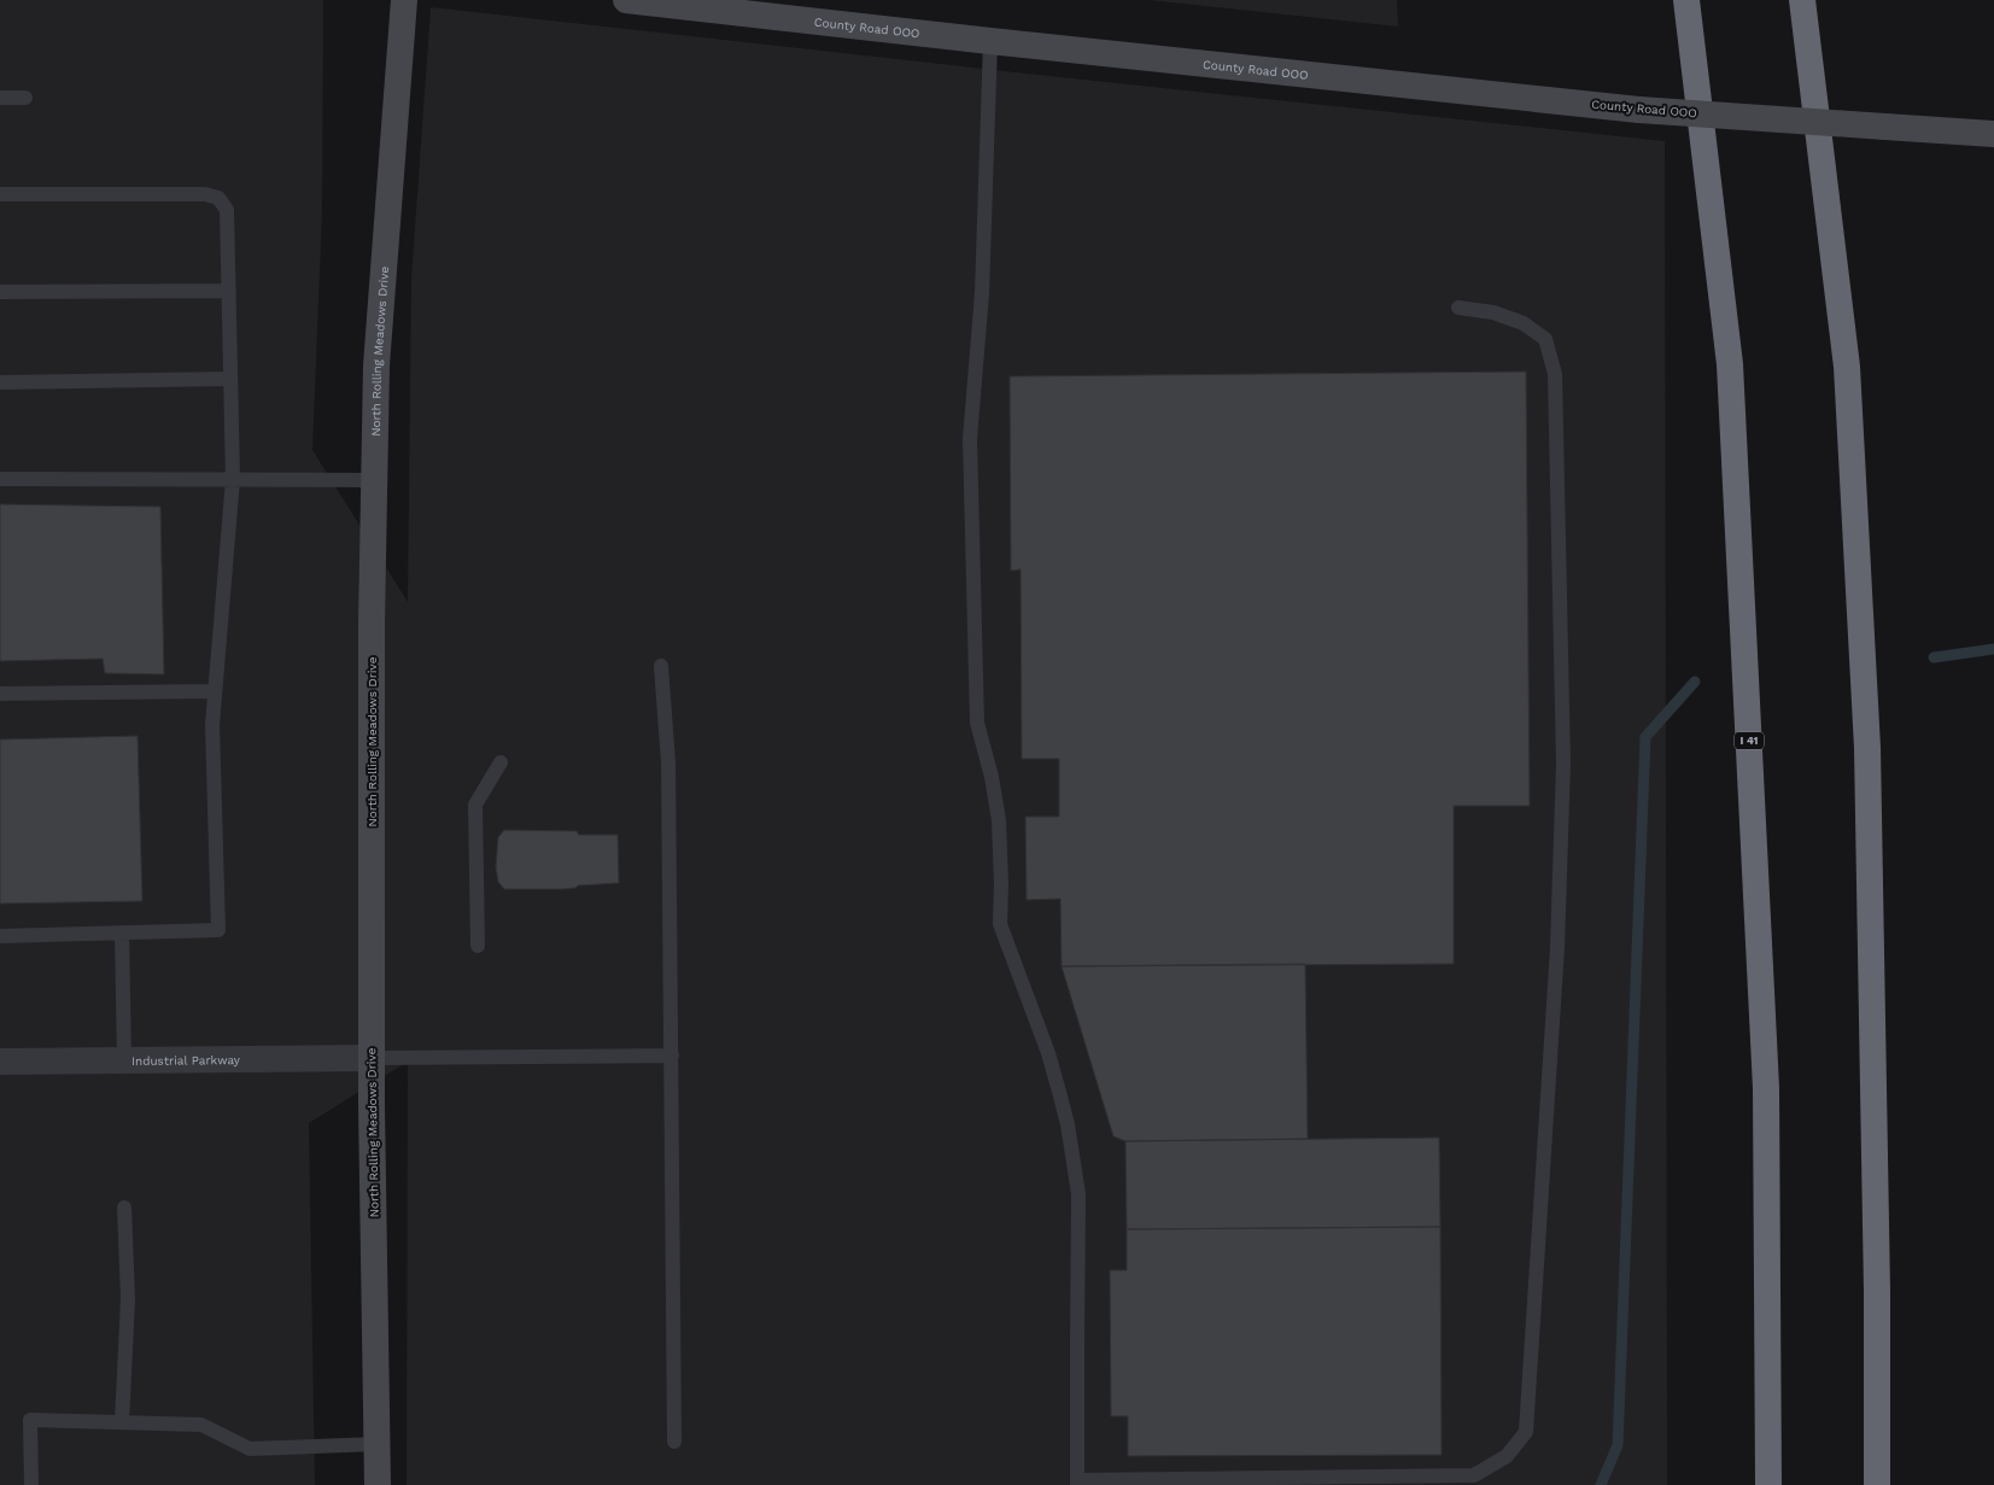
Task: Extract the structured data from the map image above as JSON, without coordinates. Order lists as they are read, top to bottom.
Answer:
{
  "streets": {
    "highway": ["I 41"],
    "main road": ["County Road OOO", "North Rolling Meadows Drive"],
    "street": ["Industrial Parkway"]
  },
  "crossings": [
    ["North Rolling Meadows Drive", "Industrial Parkway"]
  ]
}
